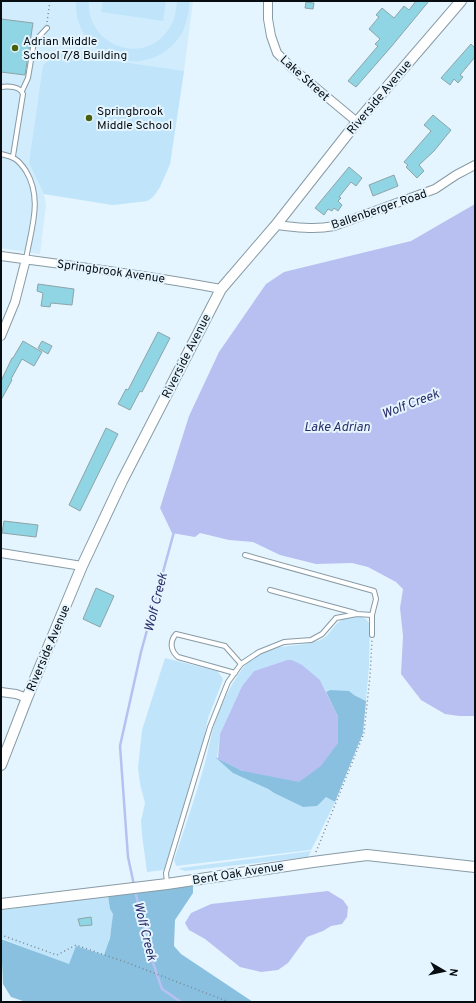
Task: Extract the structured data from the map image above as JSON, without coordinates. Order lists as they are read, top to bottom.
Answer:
{
  "streets": {
    "street": [
      "Lake Street",
      "Riverside Avenue",
      "Ballenberger Road",
      "Springbrook Avenue",
      "Bent Oak Avenue"
    ]
  },
  "crossings": [
    ["Lake Street", "Riverside Avenue"],
    ["Riverside Avenue", "Ballenberger Road"],
    ["Riverside Avenue", "Springbrook Avenue"]
  ],
  "water": ["Wolf Creek", "Lake Adrian"],
  "places": ["Adrian Middle School 7/8 Building", "Springbrook Middle School"],
  "north": "right"
}
